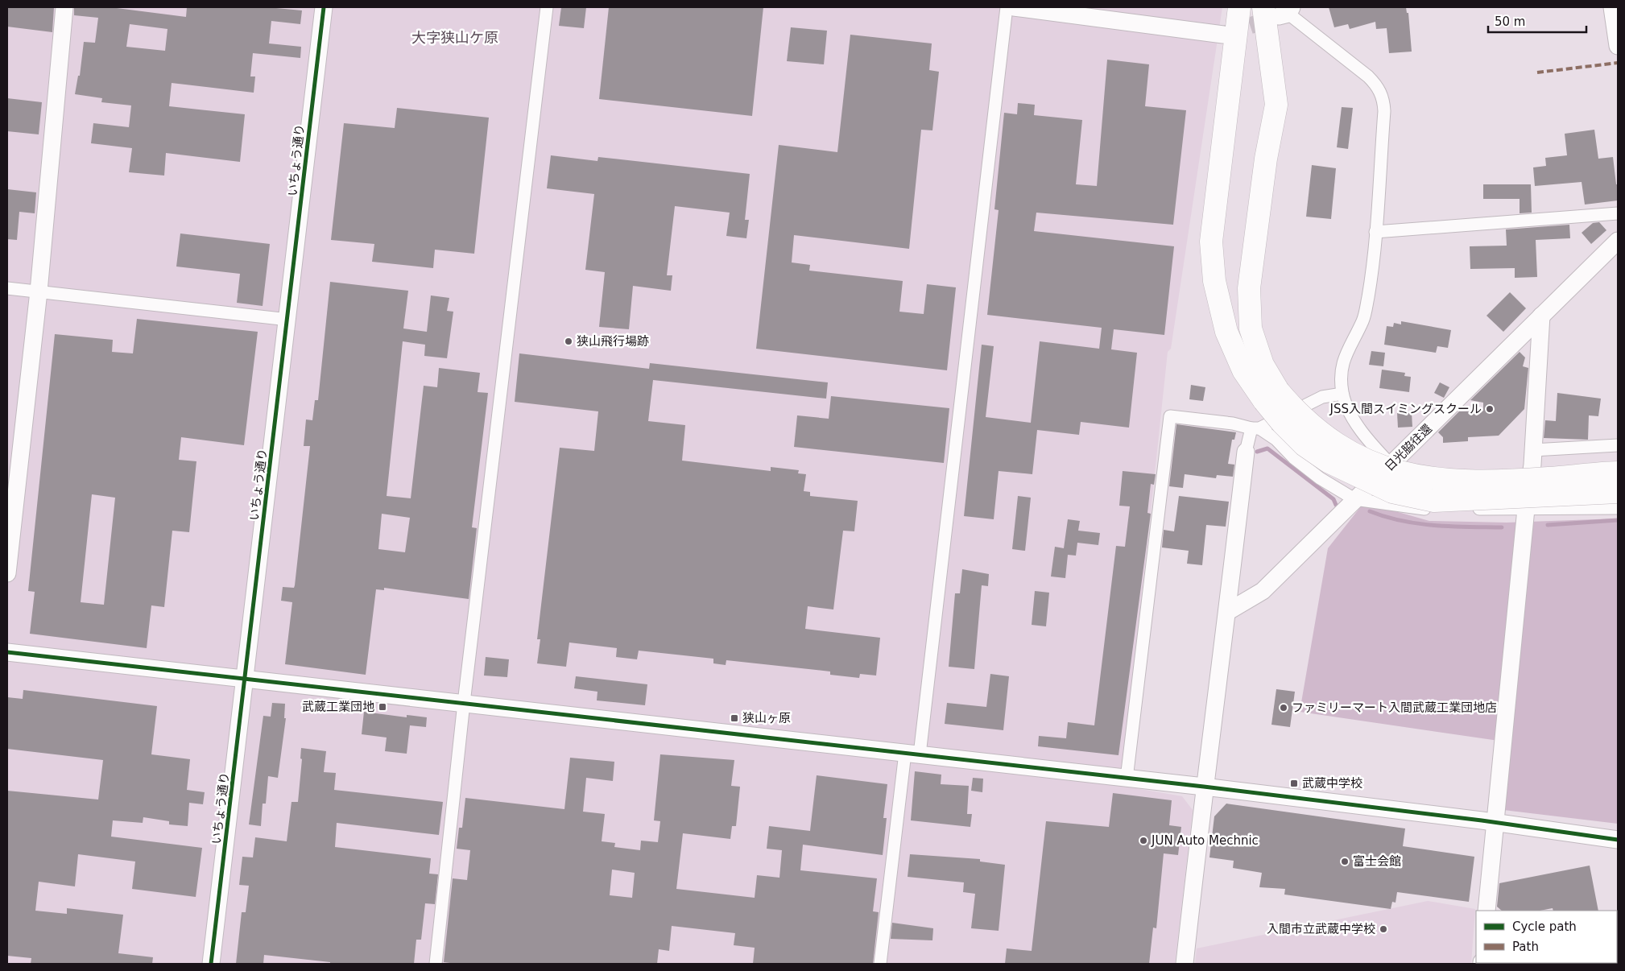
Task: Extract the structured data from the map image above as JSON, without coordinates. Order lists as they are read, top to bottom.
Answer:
{
  "streets": {
    "street": ["いちょう通り", "日光脇往還"]
  },
  "districts": ["大字狭山ケ原"],
  "places": {
    "other": [
      "狭山飛行場跡",
      "JSS入間スイミングスクール",
      "ファミリーマート入間武蔵工業団地店",
      "JUN Auto Mechnic",
      "富士会館",
      "入間市立武蔵中学校"
    ],
    "transit": ["武蔵工業団地", "狭山ヶ原", "武蔵中学校"]
  },
  "legend": ["Cycle path", "Path"],
  "scale_bar": "50 m"
}
